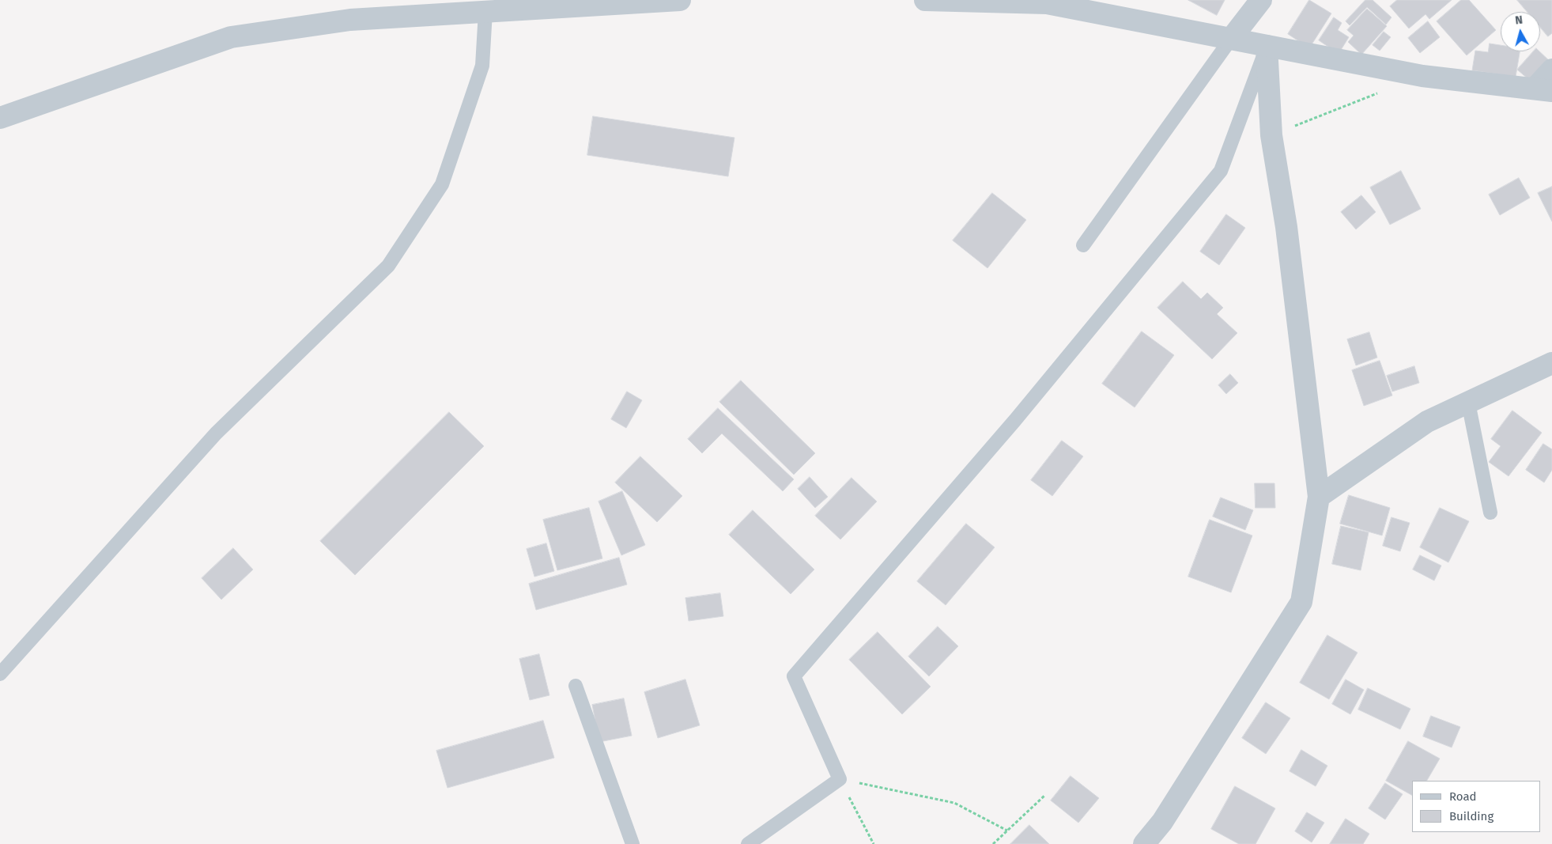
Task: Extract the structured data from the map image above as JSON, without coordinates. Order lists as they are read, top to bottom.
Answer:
{
  "legend": ["Road", "Building"],
  "north": "top"
}
